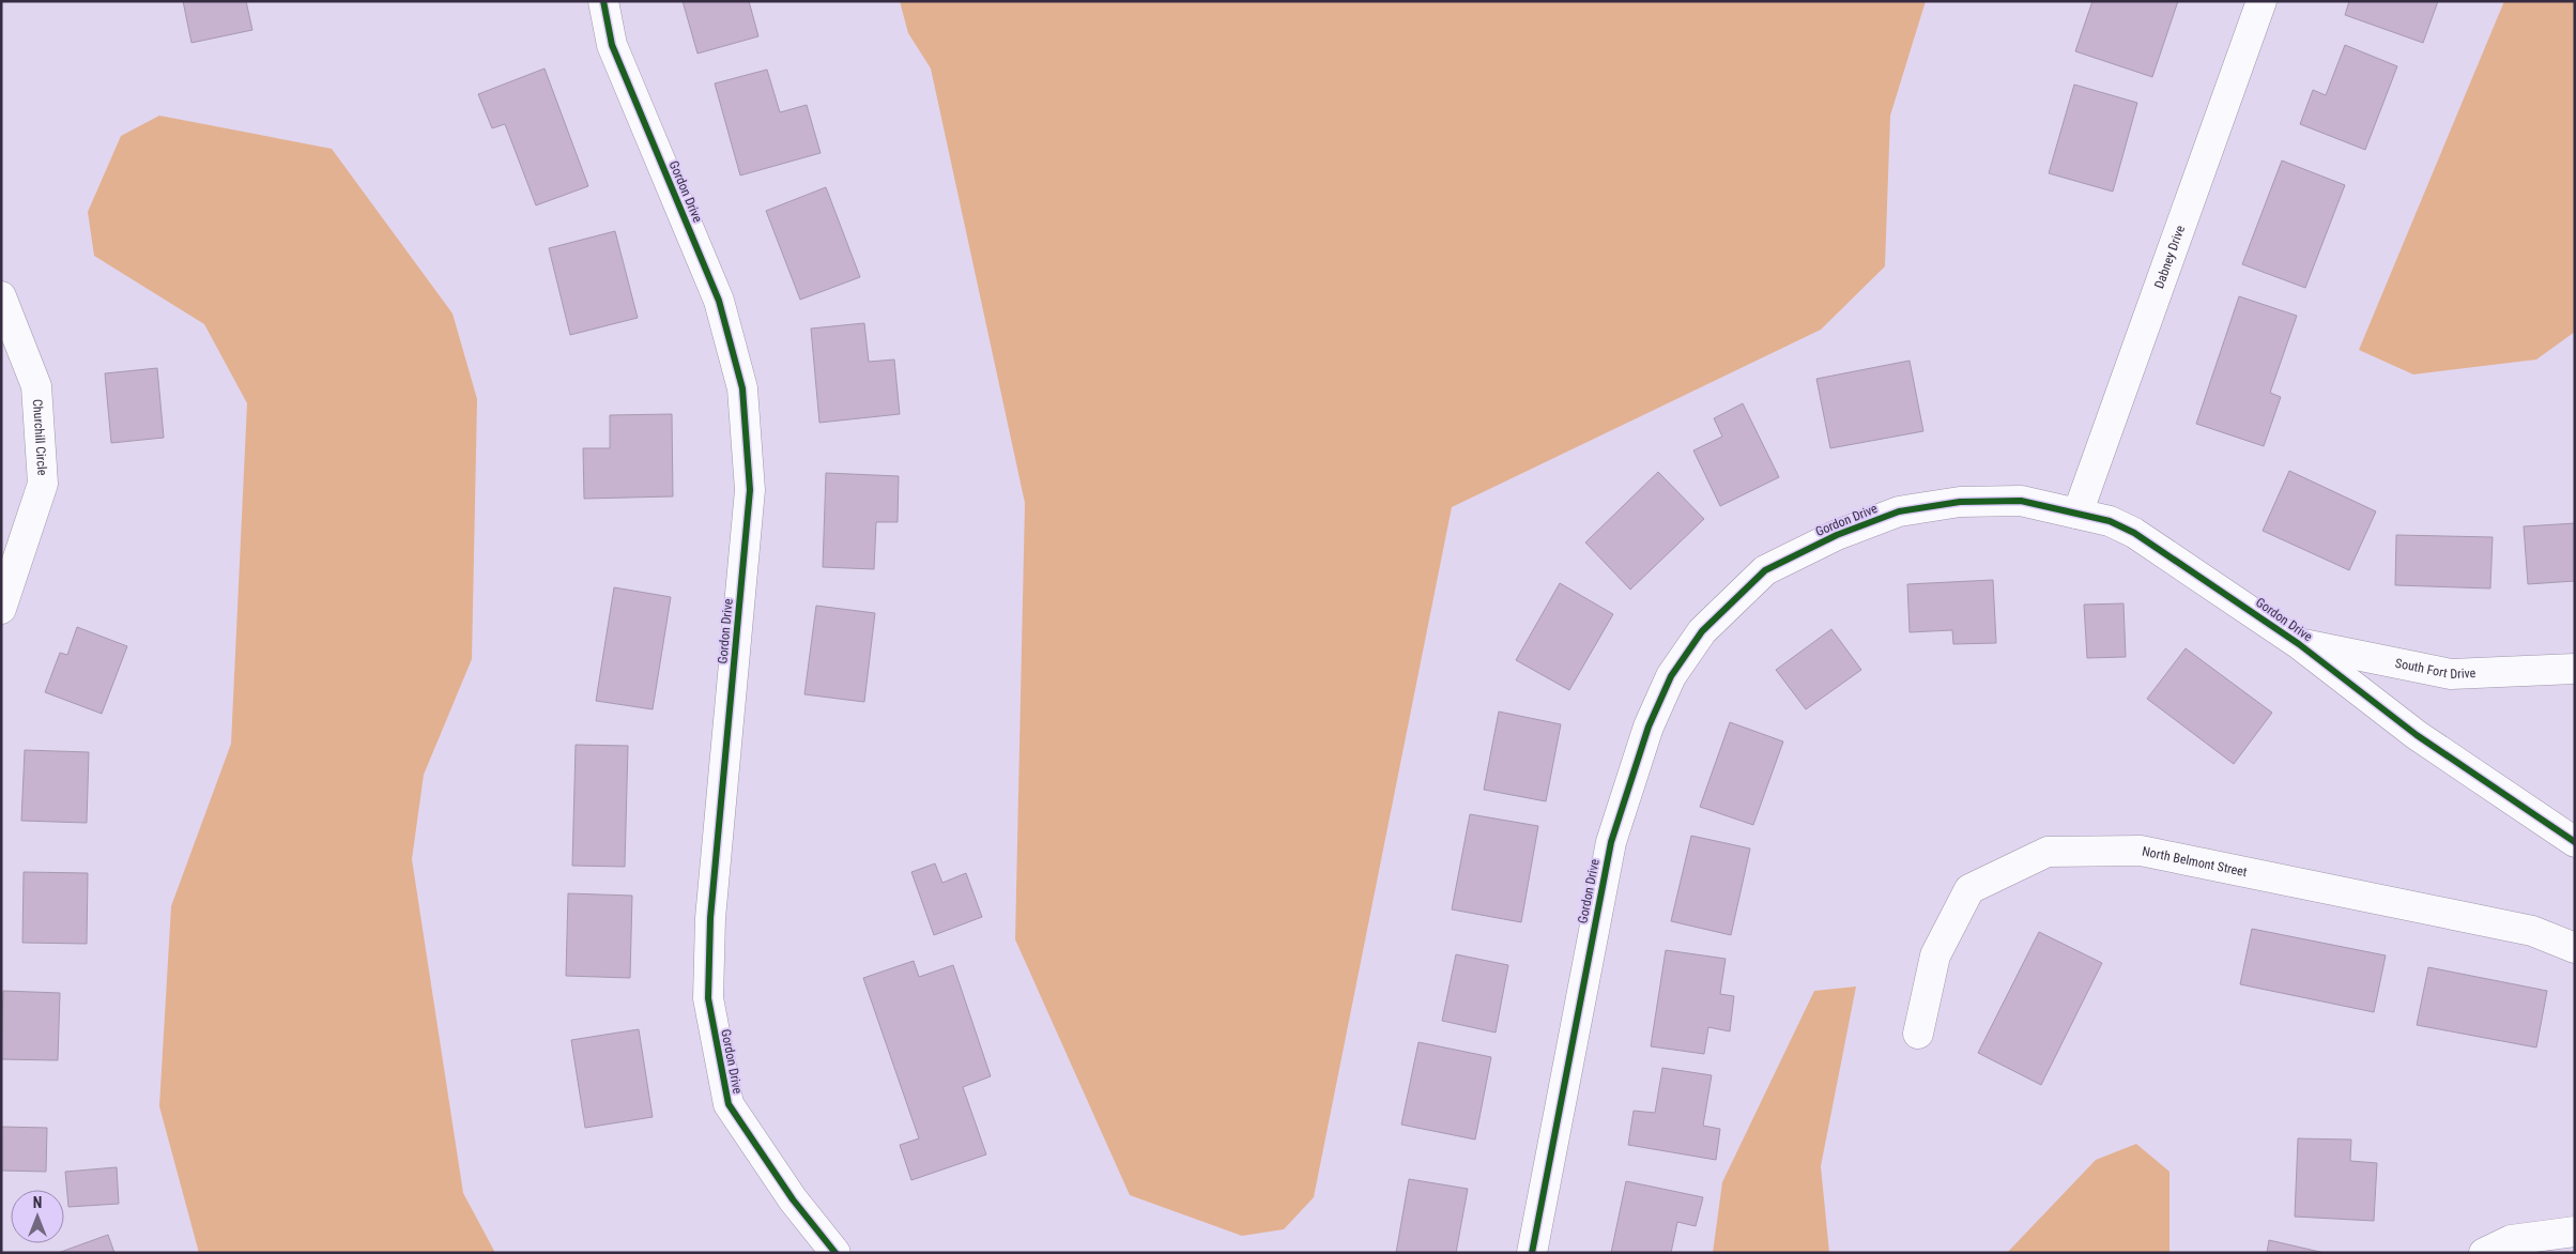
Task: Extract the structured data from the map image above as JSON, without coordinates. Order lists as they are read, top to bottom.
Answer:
{
  "streets": {
    "street": [
      "Gordon Drive",
      "Dabney Drive",
      "Churchill Circle",
      "South Fort Drive",
      "North Belmont Street"
    ]
  },
  "crossings": [
    ["Gordon Drive", "Dabney Drive"],
    ["Gordon Drive", "South Fort Drive"]
  ],
  "north": "top"
}
